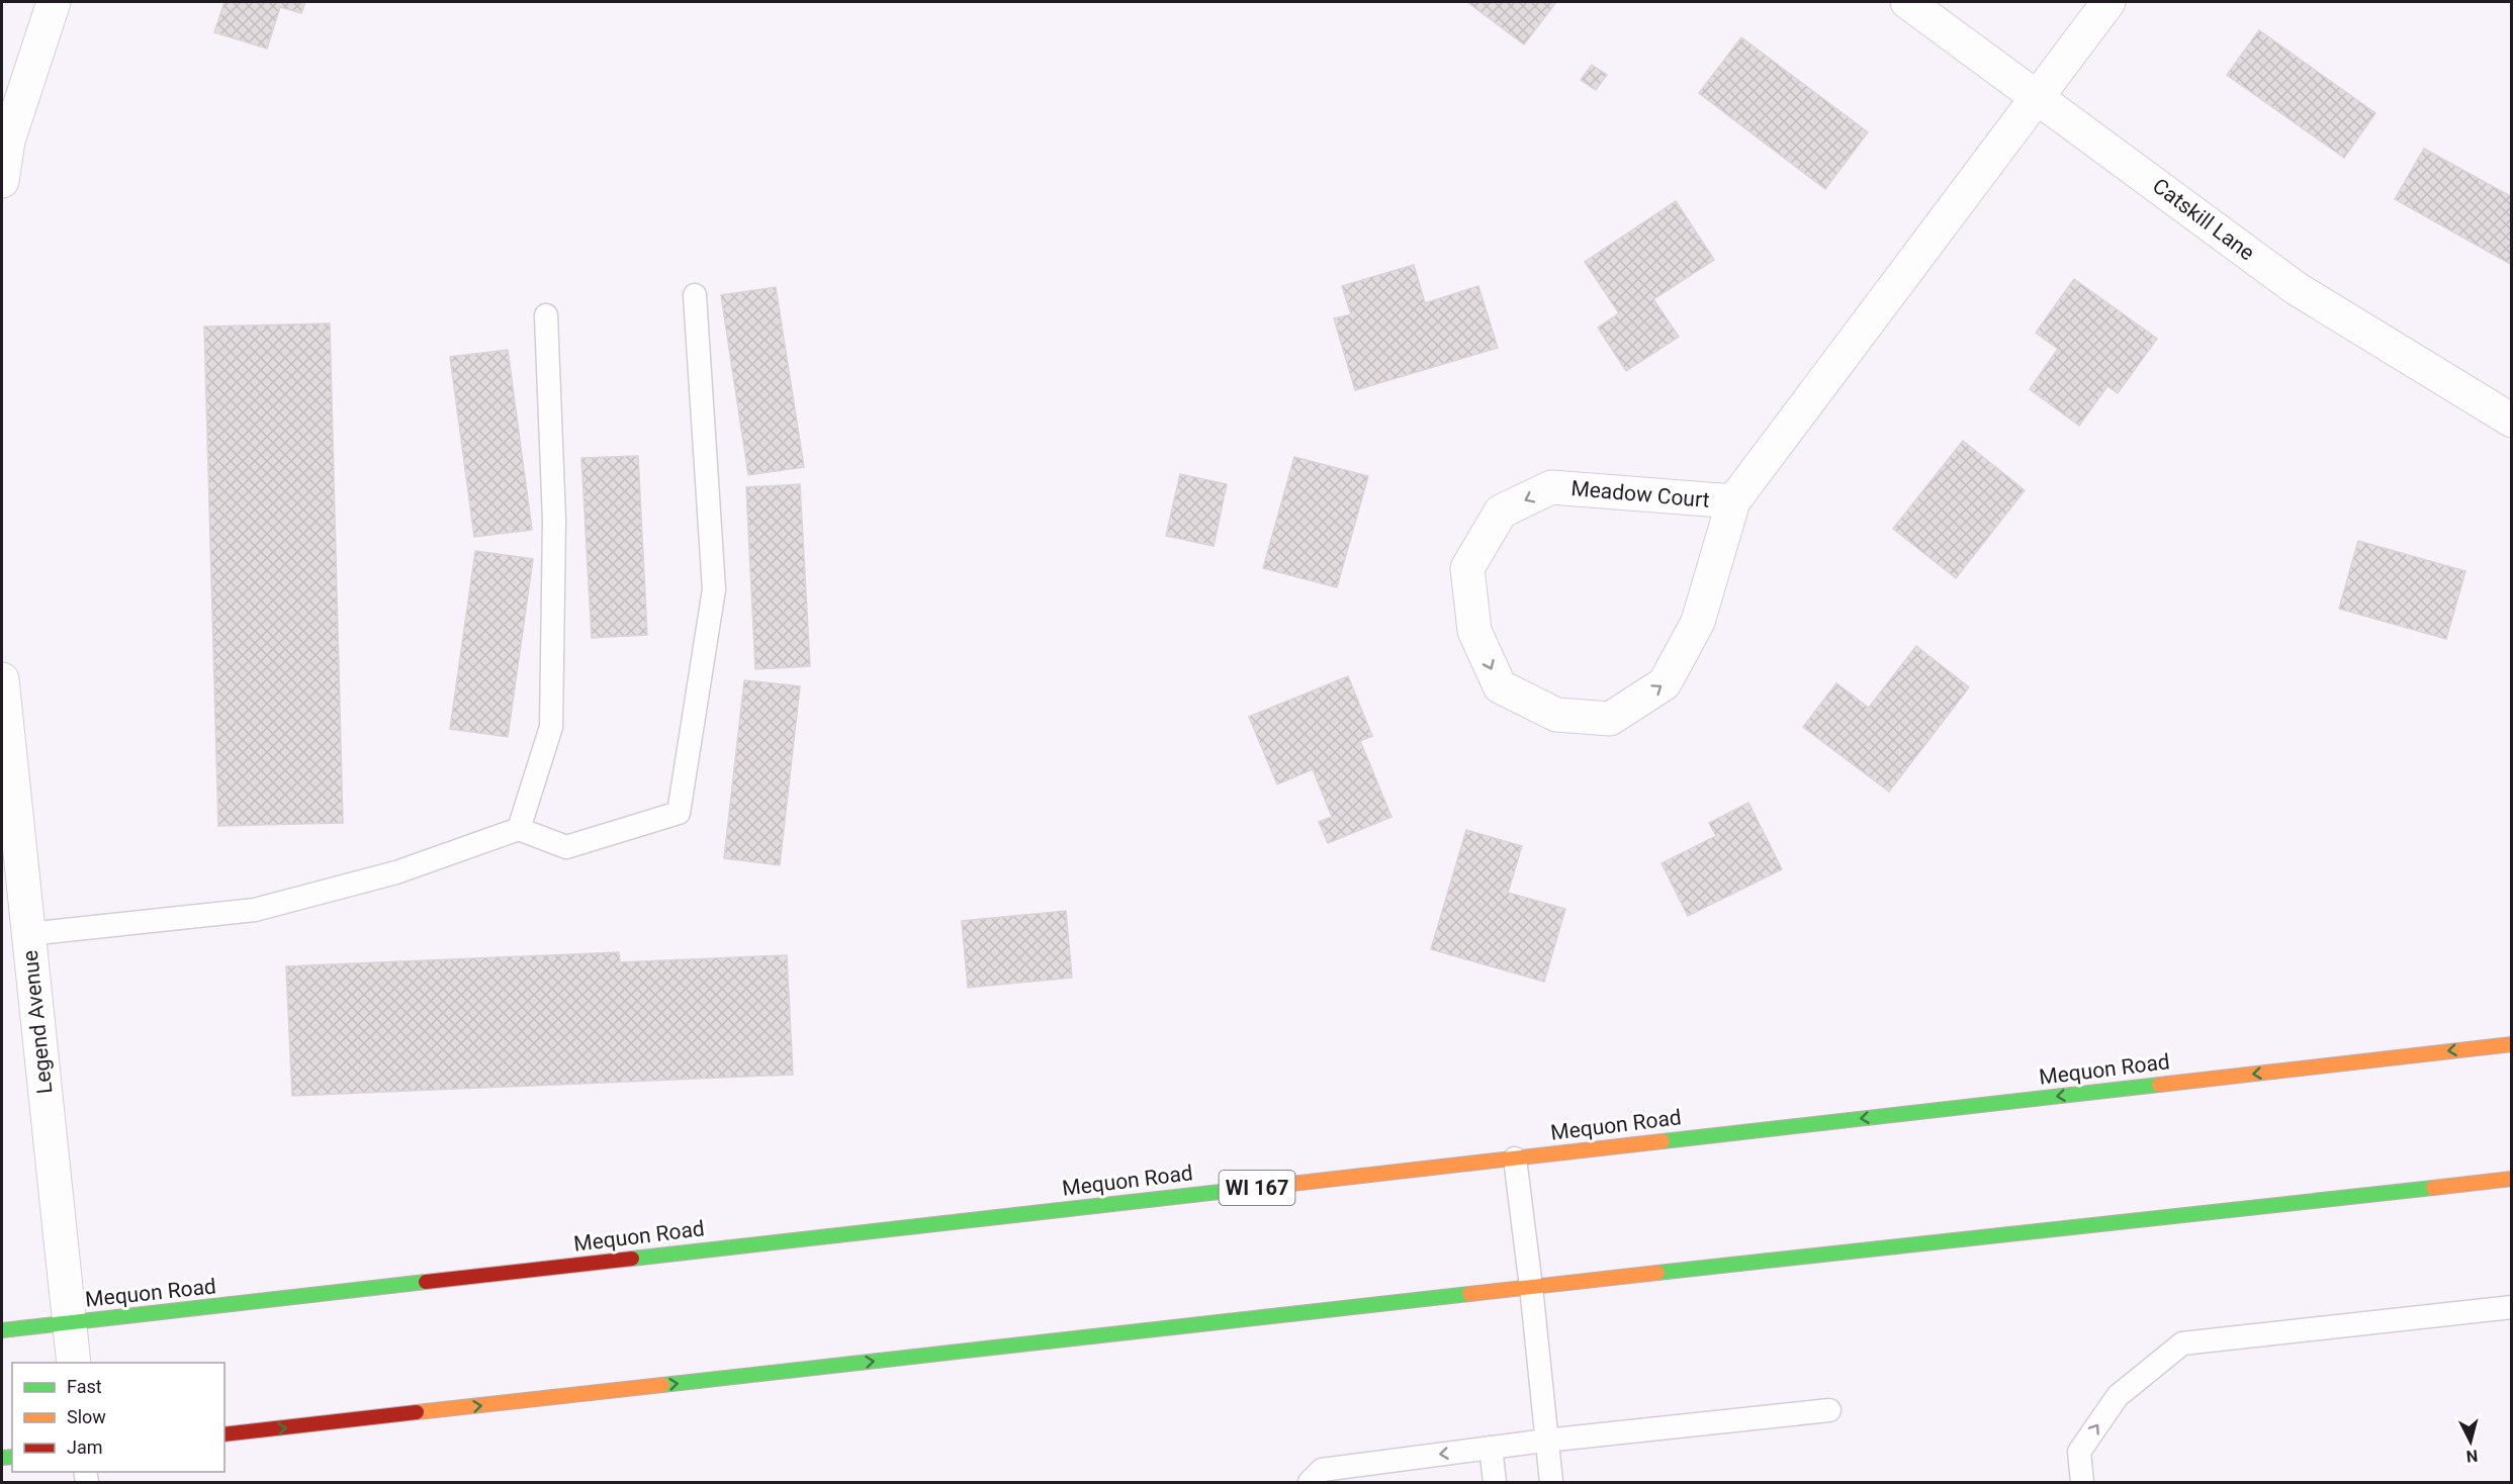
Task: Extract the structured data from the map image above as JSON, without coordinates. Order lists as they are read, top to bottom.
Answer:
{
  "streets": {
    "main road": ["Mequon Road", "WI 167"],
    "street": ["Catskill Lane", "Meadow Court", "Legend Avenue"]
  },
  "crossings": [
    ["Catskill Lane", "Meadow Court"],
    ["Legend Avenue", "Mequon Road"]
  ],
  "one_way": ["Mequon Road"],
  "legend": ["Fast", "Slow", "Jam"],
  "north": "bottom"
}
